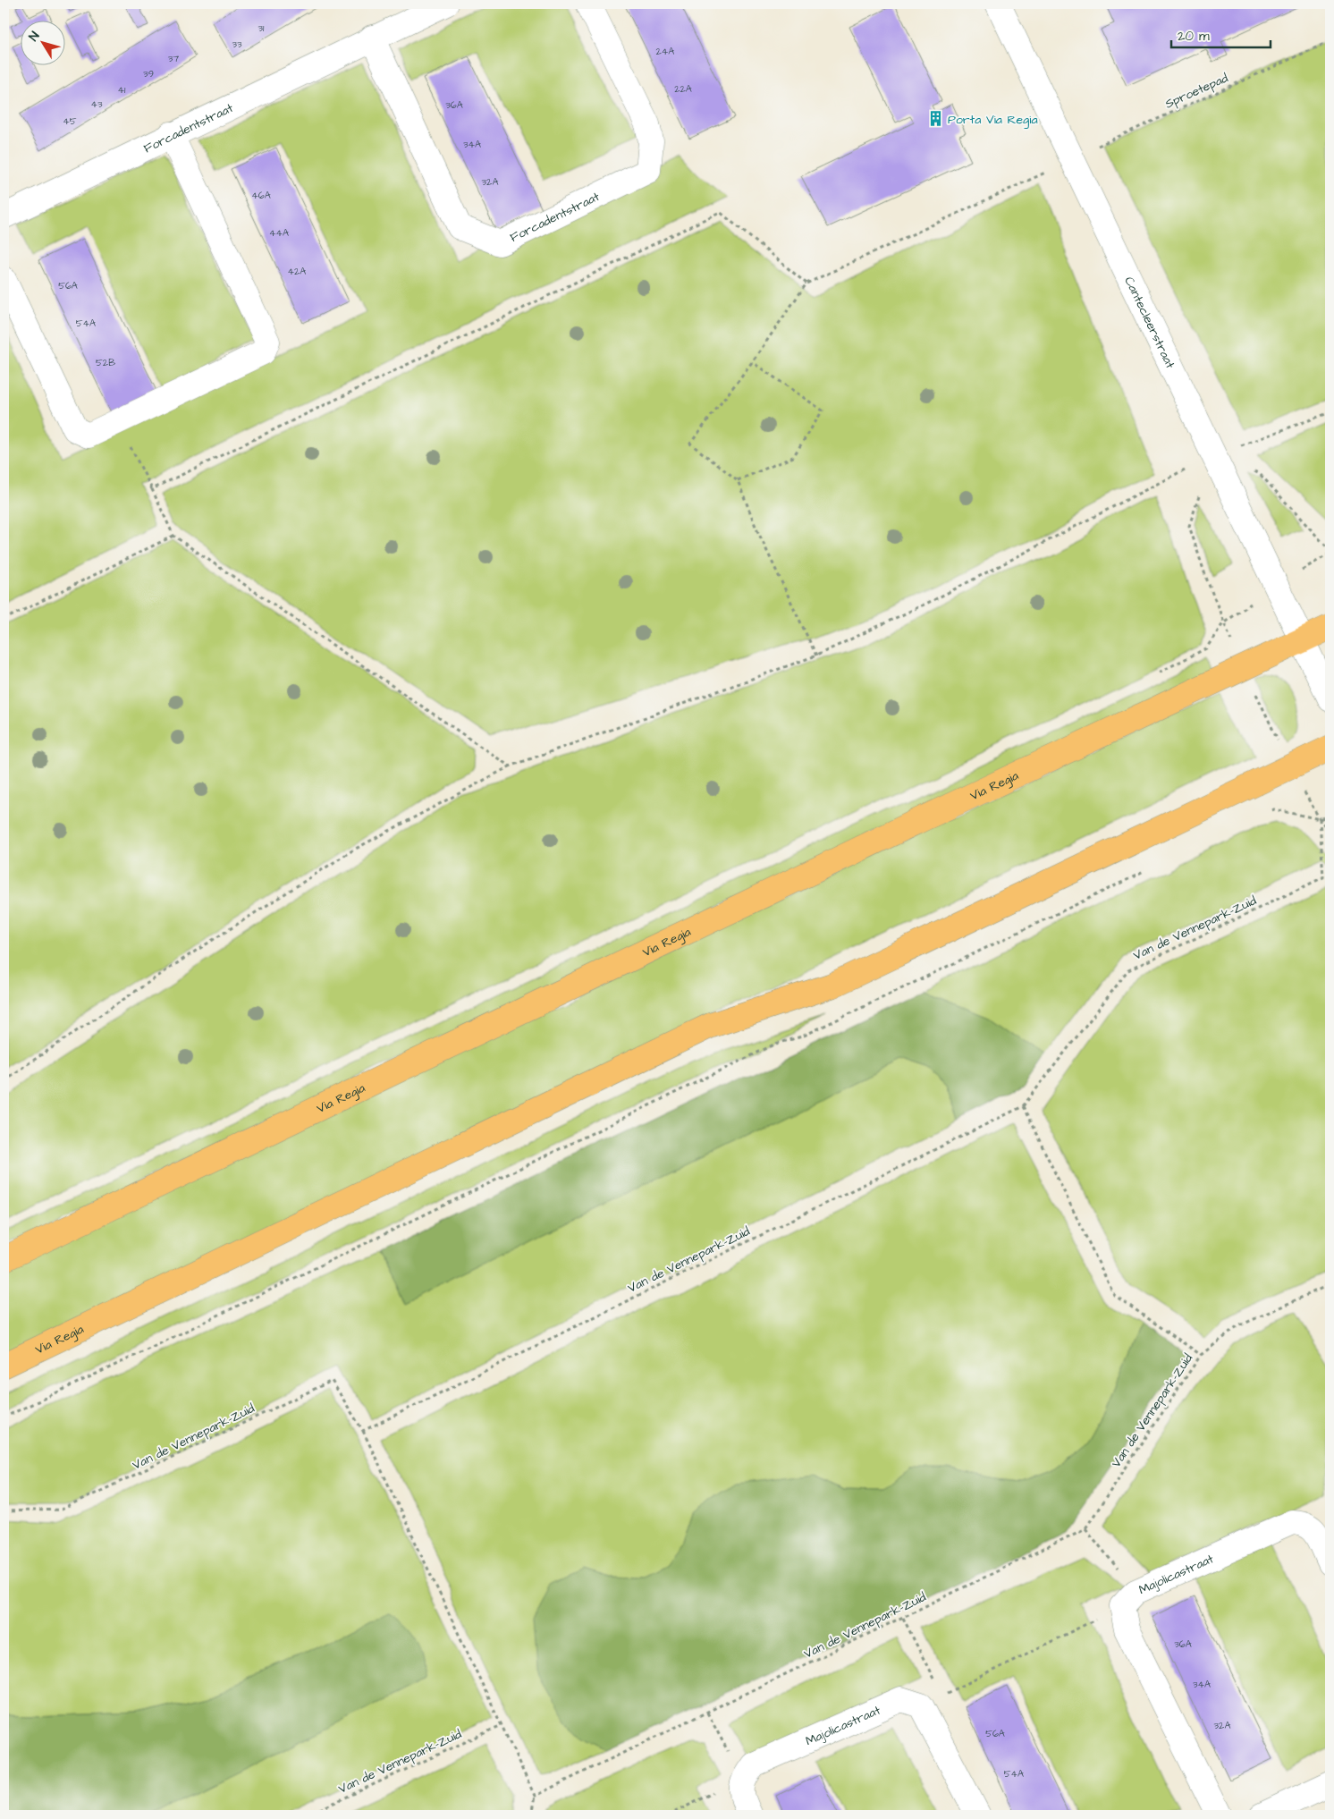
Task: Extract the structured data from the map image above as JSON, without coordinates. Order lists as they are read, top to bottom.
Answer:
{
  "streets": {
    "main road": ["Via Regia"],
    "street": ["Forcadentstraat", "Cantecleerstraat", "Majolicastraat"],
    "path": ["Sproetepad", "Van de Vennepark-Zuid"]
  },
  "crossings": [
    ["Sproetepad", "Cantecleerstraat"],
    ["Cantecleerstraat", "Via Regia"]
  ],
  "places": {
    "building": ["Porta Via Regia"]
  },
  "house_numbers": [
    "31",
    "33",
    "24A",
    "37",
    "39",
    "22A",
    "41",
    "43",
    "36A",
    "45",
    "34A",
    "32A",
    "46A",
    "44A",
    "42A",
    "56A",
    "54A",
    "52B",
    "36A",
    "34A",
    "32A",
    "56A",
    "54A"
  ],
  "scale_bar": "20 m",
  "north": "top left"
}
